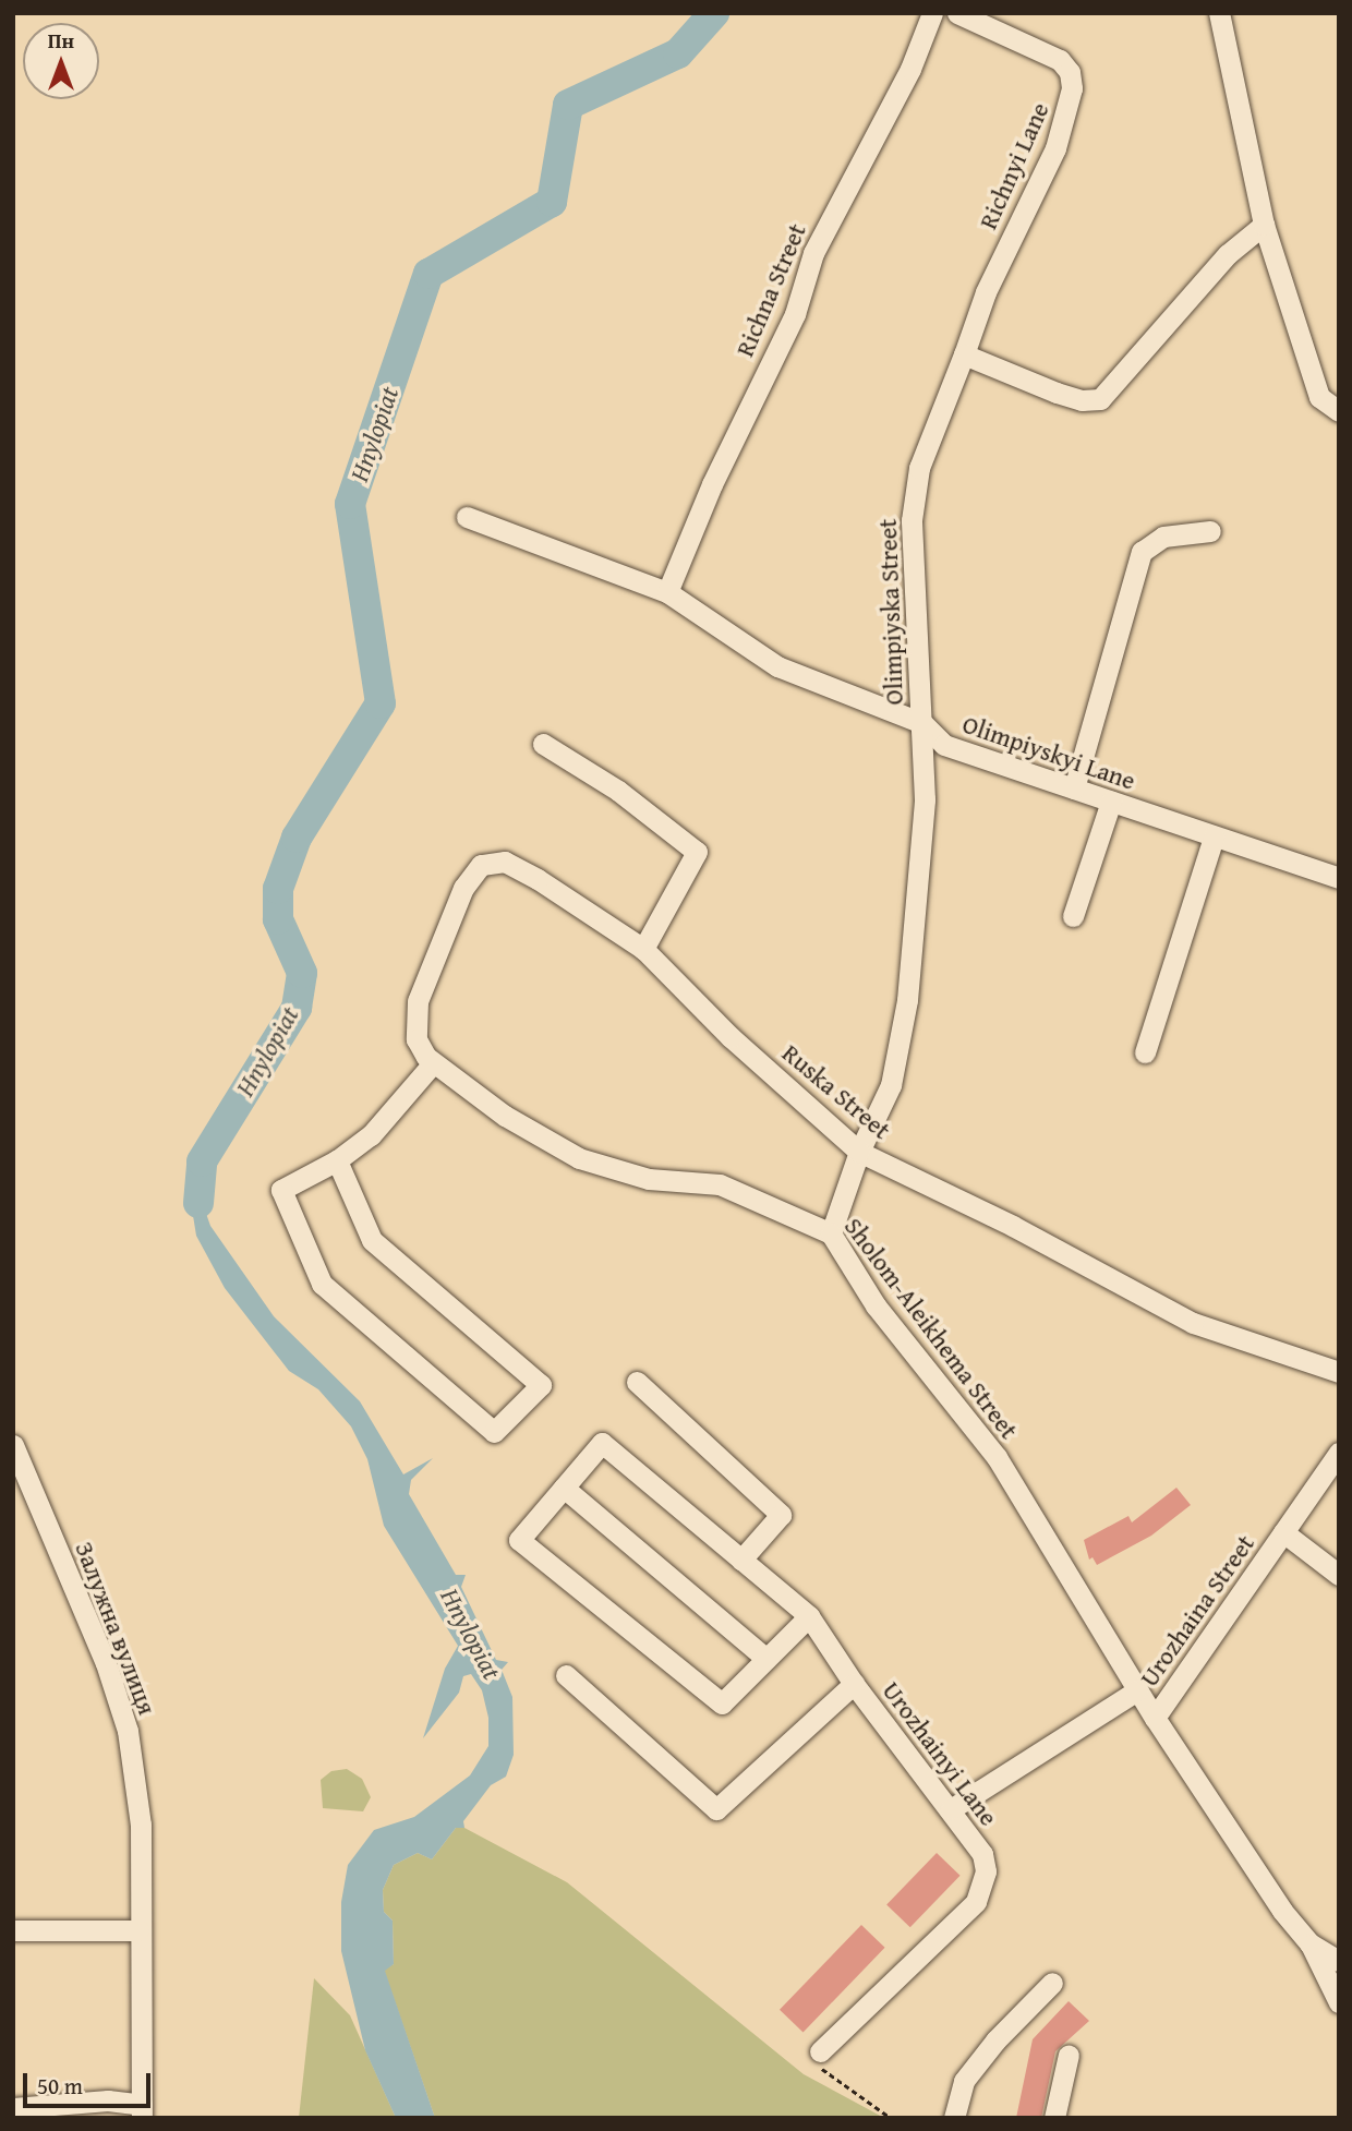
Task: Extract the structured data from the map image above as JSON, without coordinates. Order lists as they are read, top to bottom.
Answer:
{
  "streets": {
    "street": [
      "Richnyi Lane",
      "Richna Street",
      "Olimpiyska Street",
      "Olimpiyskyi Lane",
      "Ruska Street",
      "Sholom-Aleikhema Street",
      "Urozhaina Street",
      "Залужна вулиця",
      "Urozhainyi Lane"
    ]
  },
  "crossings": [
    ["Richnyi Lane", "Olimpiyska Street"],
    ["Richna Street", "Olimpiyskyi Lane"],
    ["Olimpiyska Street", "Olimpiyskyi Lane"],
    ["Olimpiyska Street", "Ruska Street"],
    ["Olimpiyska Street", "Sholom-Aleikhema Street"],
    ["Ruska Street", "Sholom-Aleikhema Street"],
    ["Sholom-Aleikhema Street", "Urozhaina Street"]
  ],
  "water": ["Hnylopiat"],
  "scale_bar": "50 m",
  "north": "top"
}
